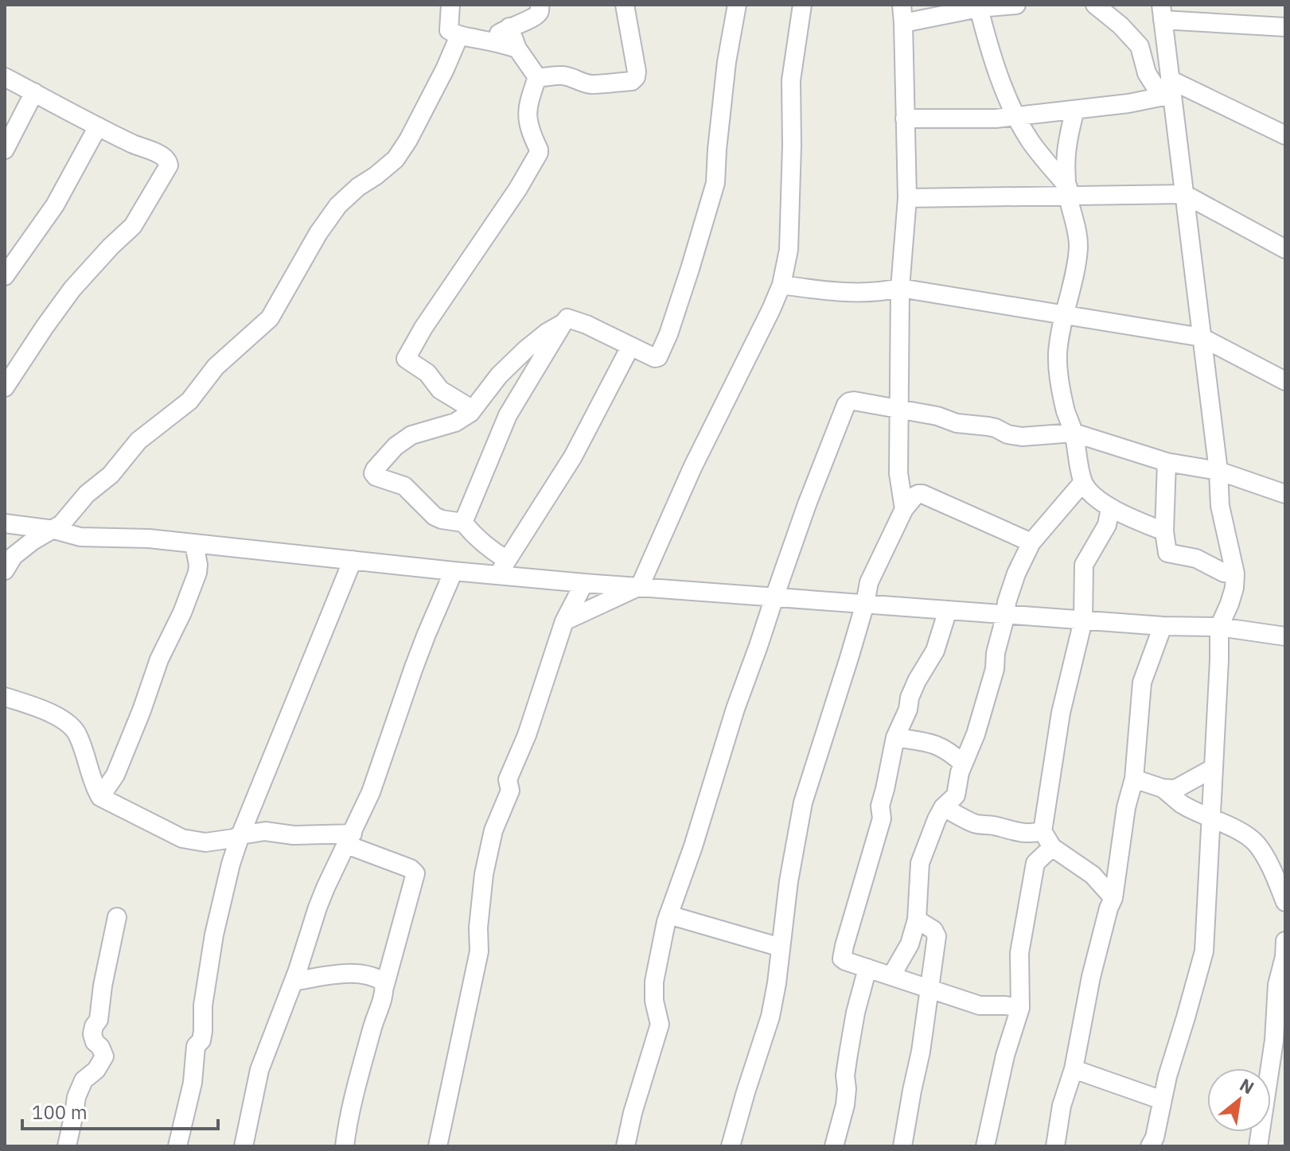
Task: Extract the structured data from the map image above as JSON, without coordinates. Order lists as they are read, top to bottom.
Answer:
{
  "scale_bar": "100 m",
  "north": "top right"
}
